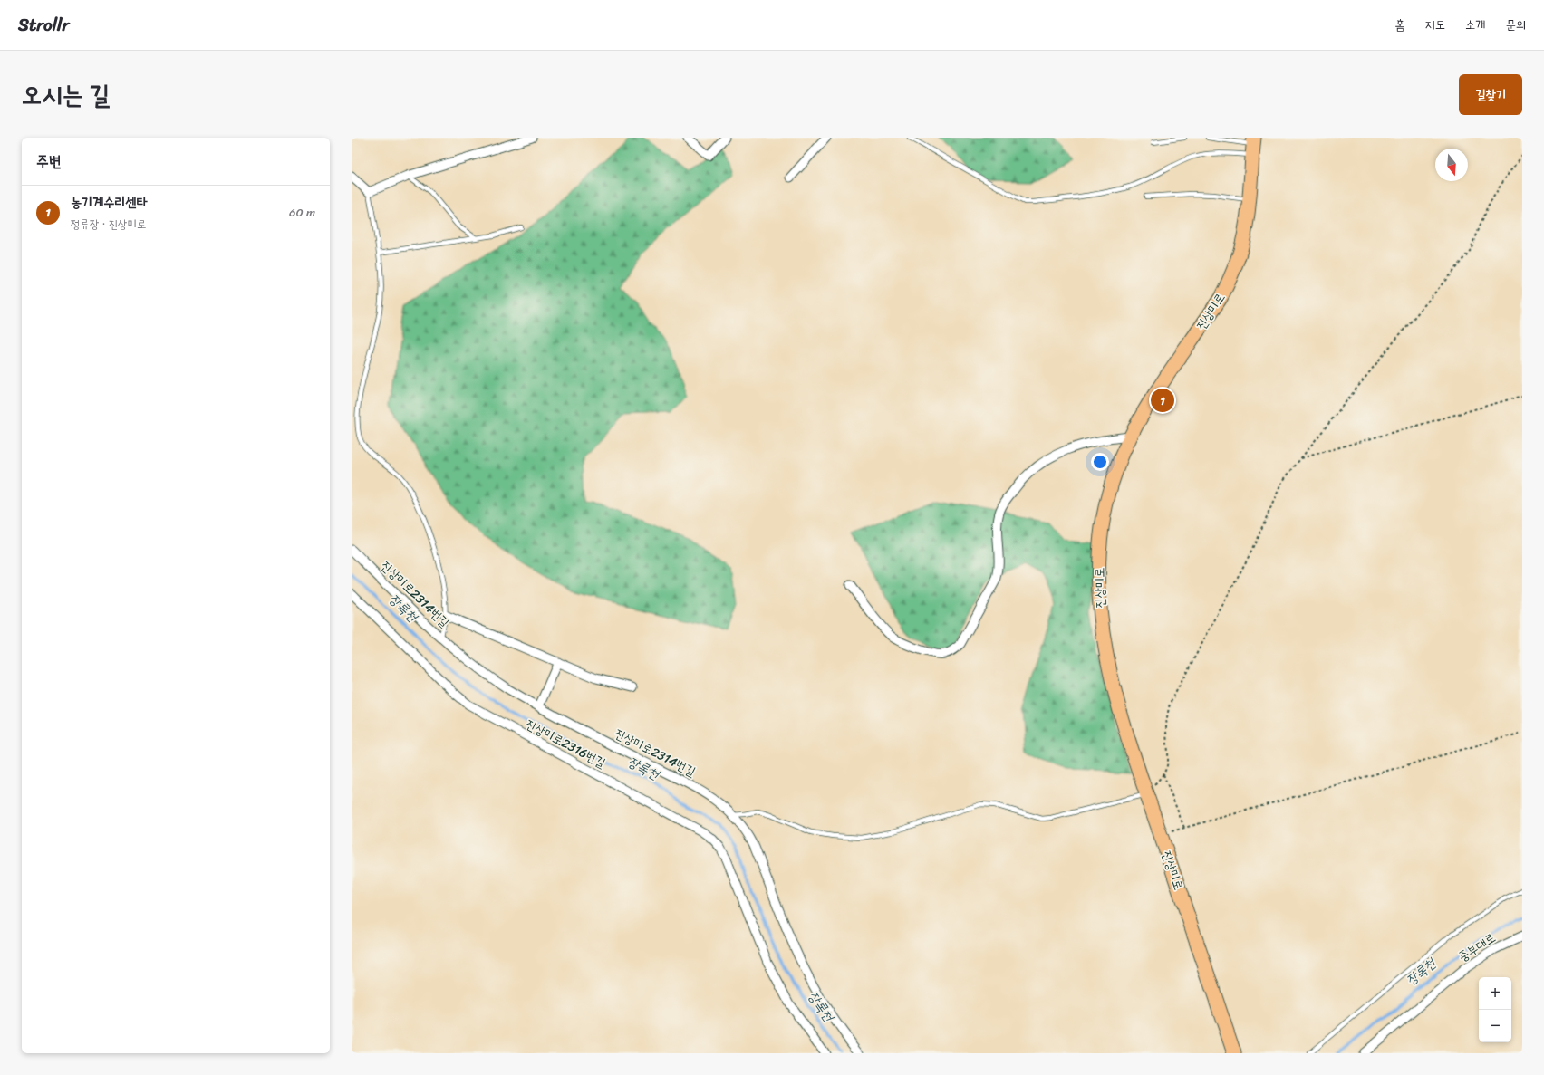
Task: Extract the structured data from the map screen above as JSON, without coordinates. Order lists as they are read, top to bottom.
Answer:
{
  "streets": {
    "main road": ["진상미로"],
    "street": ["진상미로2314번길", "진상미로2316번길", "중부대로"]
  },
  "water": ["장록천"],
  "north": "bottom",
  "page": {
    "header": "Strollr",
    "nav": [
      "홈",
      "지도",
      "소개",
      "문의"
    ],
    "title": "오시는 길",
    "buttons": "길찾기",
    "heading": "주변",
    "list": [
      {
        "mark": "1",
        "name": "농기계수리센타",
        "note": "정류장 · 진상미로",
        "value": "60 m"
      }
    ],
    "pins": "1",
    "map_buttons": ["+", "−"]
  }
}
